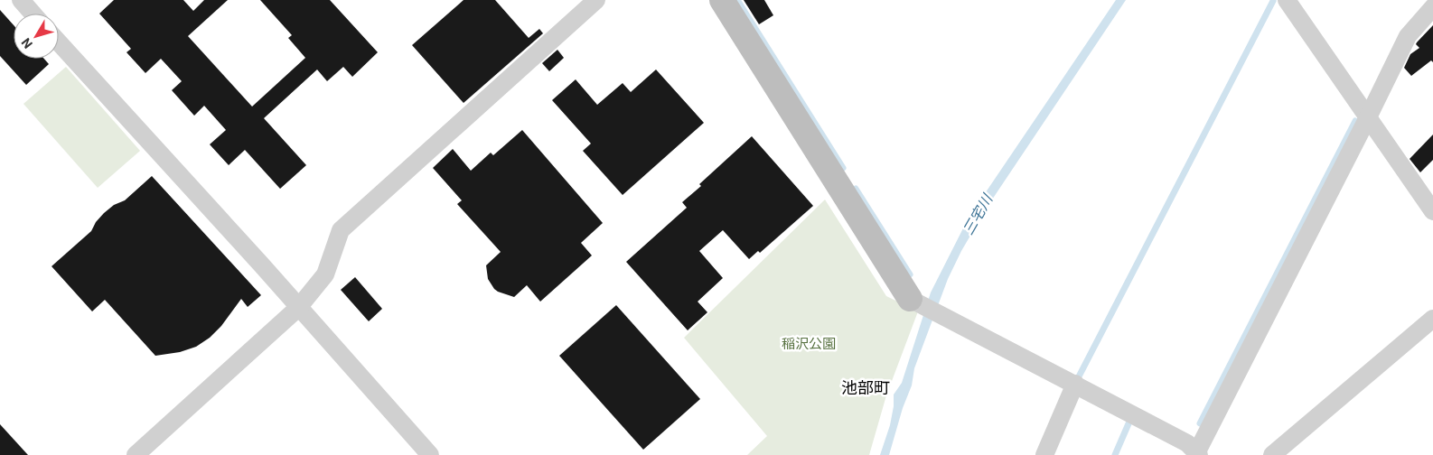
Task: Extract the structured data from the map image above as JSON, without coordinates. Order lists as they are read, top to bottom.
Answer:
{
  "districts": ["池部町"],
  "water": ["三宅川"],
  "parks": ["稲沢公園"],
  "north": "bottom left"
}
